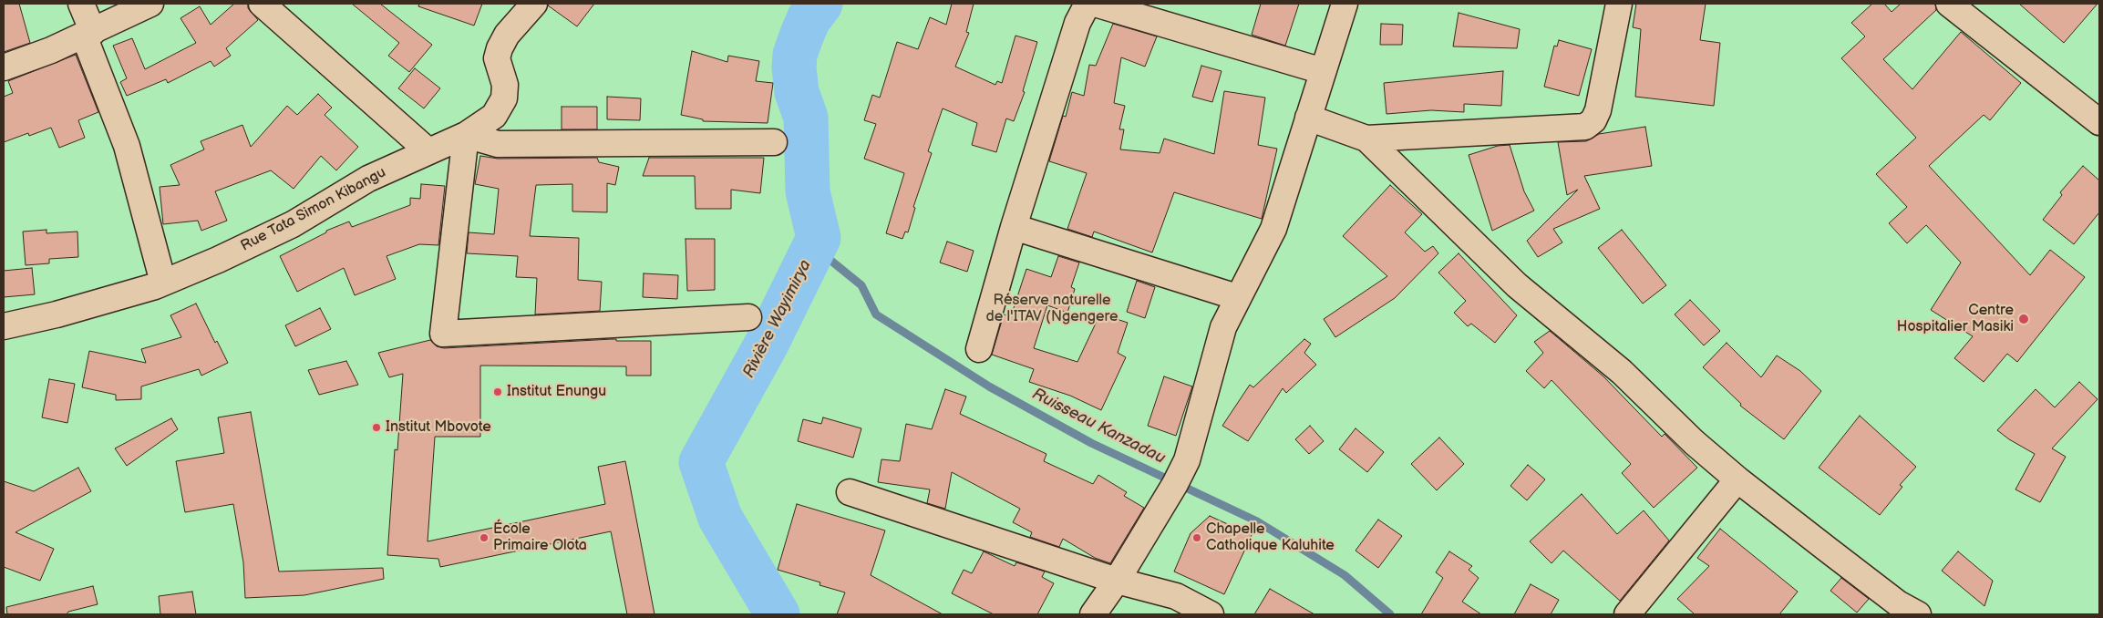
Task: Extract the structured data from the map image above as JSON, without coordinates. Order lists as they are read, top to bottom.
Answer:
{
  "streets": {
    "street": ["Rue Tata Simon Kibangu"]
  },
  "water": ["Rivière Wayimirya", "Ruisseau Kanzadau"],
  "parks": ["Réserve naturelle de l'ITAV (Ngengere"],
  "places": [
    "Centre Hospitalier Masiki",
    "Institut Enungu",
    "Institut Mbovote",
    "École Primaire Olota",
    "Chapelle Catholique Kaluhite"
  ]
}
